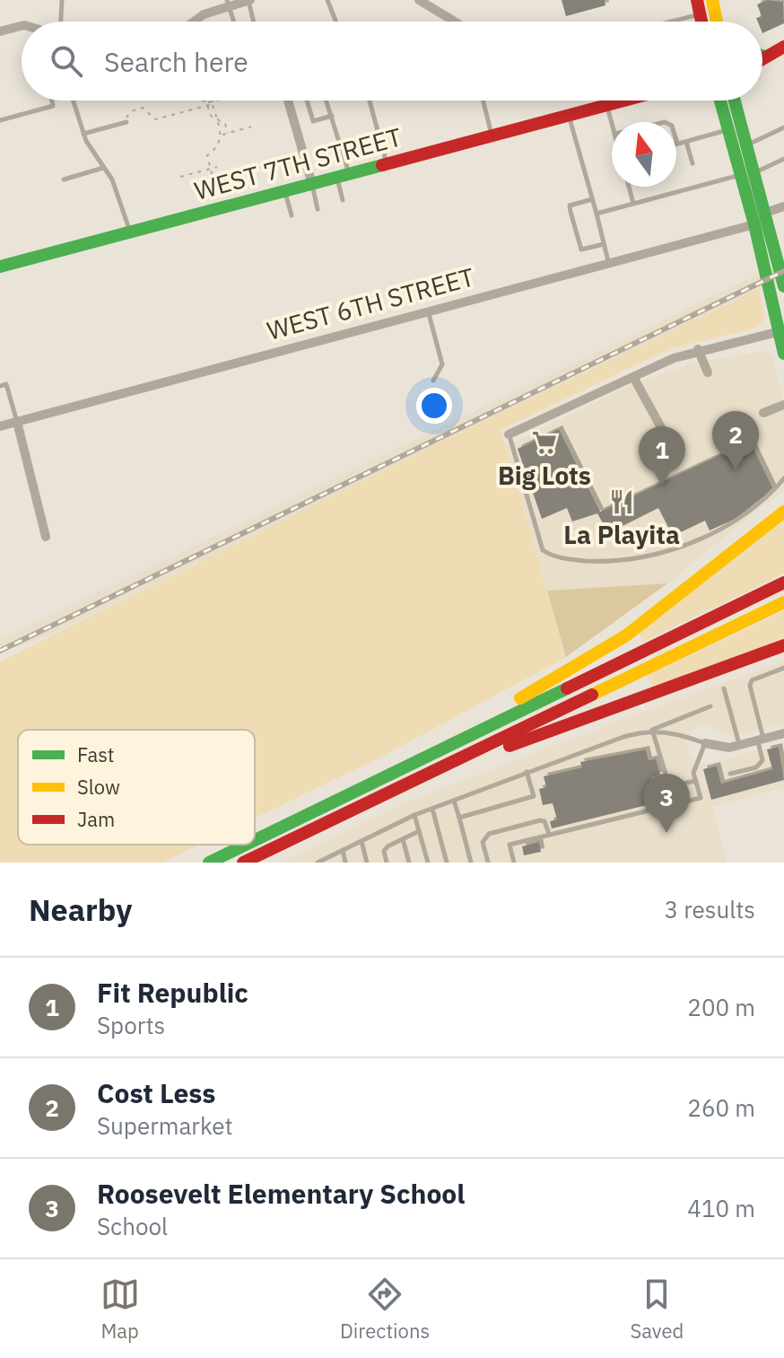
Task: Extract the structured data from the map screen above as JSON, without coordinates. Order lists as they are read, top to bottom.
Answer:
{
  "streets": {
    "main road": ["WEST 7TH STREET"],
    "street": ["WEST 6TH STREET"]
  },
  "places": {
    "supermarket": ["Big Lots"],
    "restaurant": ["La Playita"]
  },
  "legend": ["Fast", "Slow", "Jam"],
  "north": "top",
  "page": {
    "search": "Search here",
    "pins": ["2", "1", "3"],
    "heading": ["Nearby", "3 results"],
    "list": [
      {
        "mark": "1",
        "name": "Fit Republic",
        "note": "Sports",
        "value": "200 m"
      },
      {
        "mark": "2",
        "name": "Cost Less",
        "note": "Supermarket",
        "value": "260 m"
      },
      {
        "mark": "3",
        "name": "Roosevelt Elementary School",
        "note": "School",
        "value": "410 m"
      }
    ],
    "nav": ["Map", "Directions", "Saved"]
  }
}
